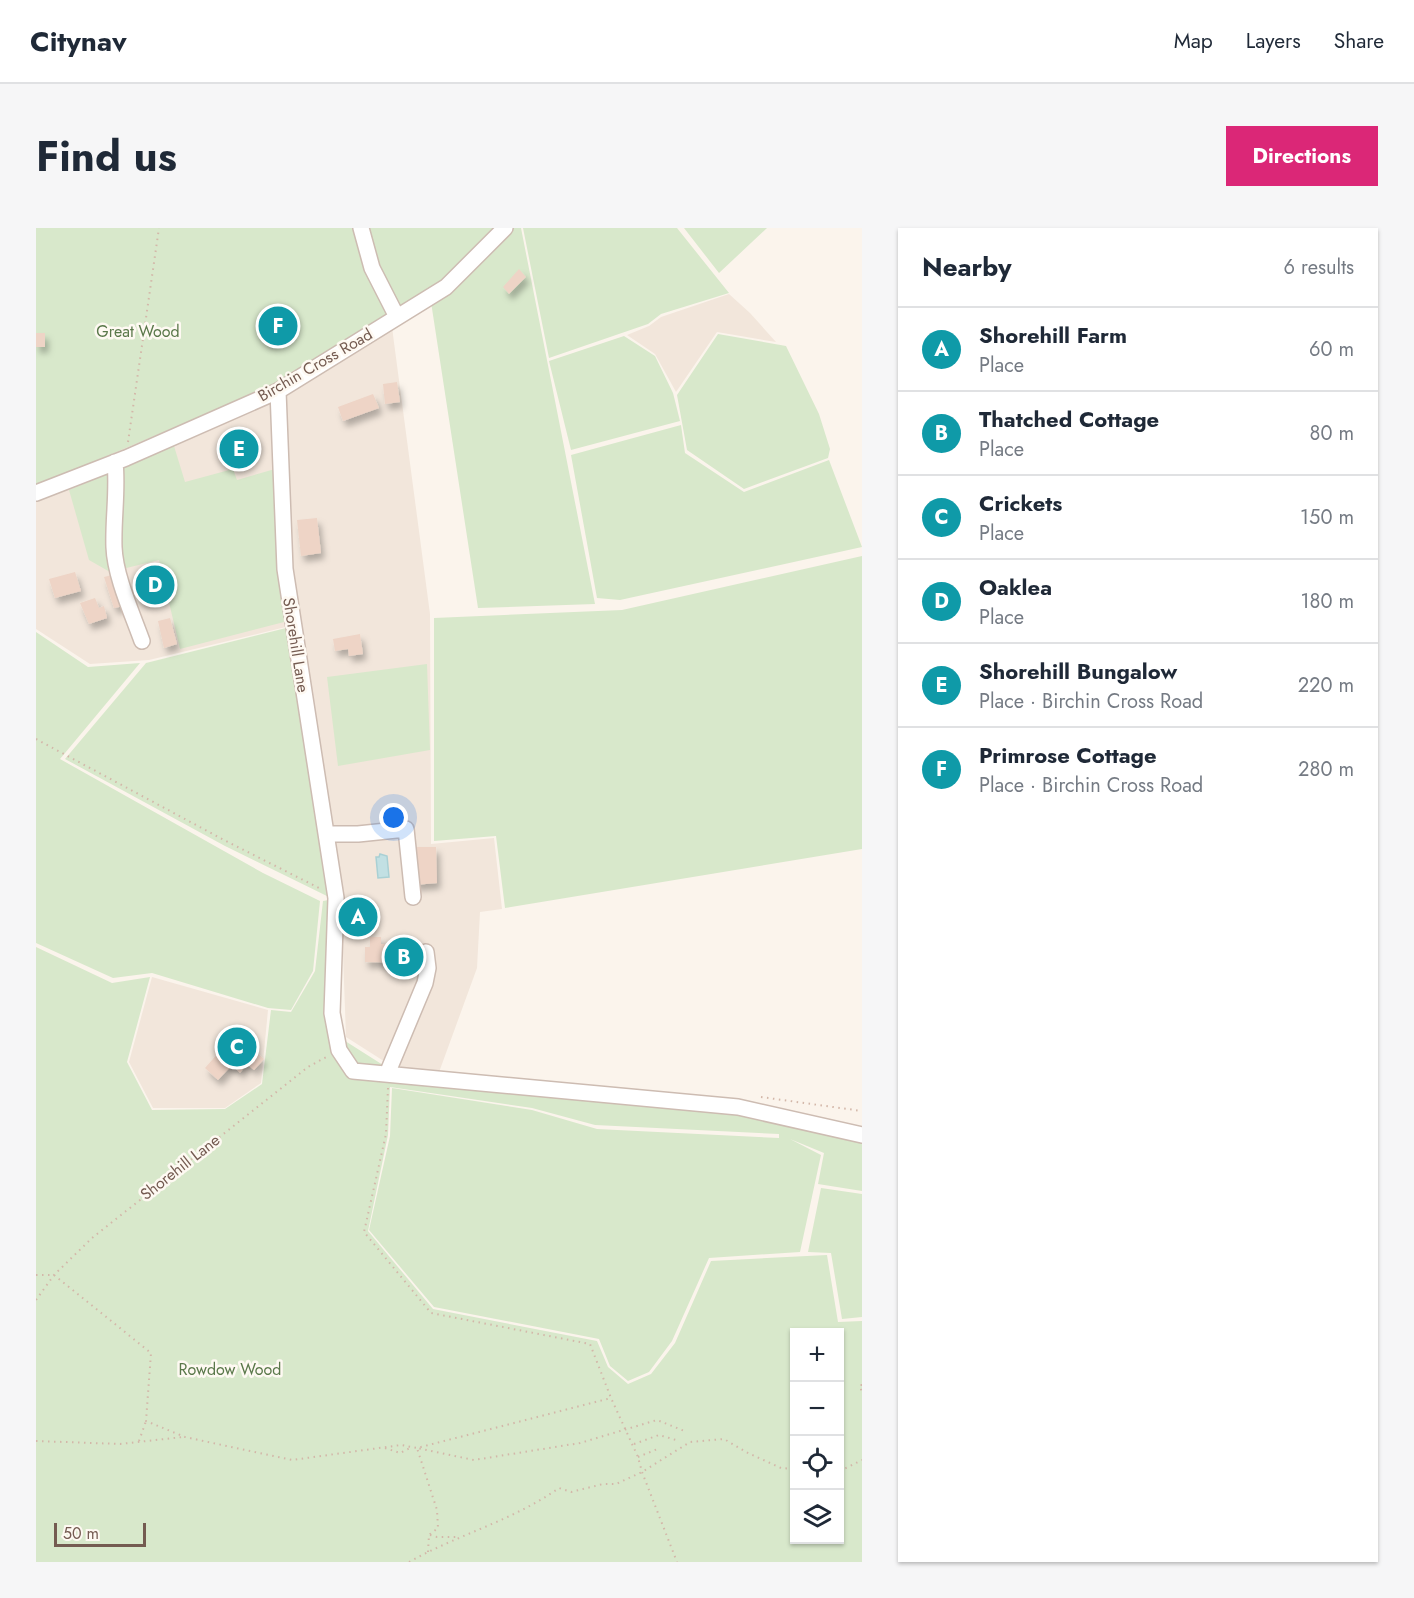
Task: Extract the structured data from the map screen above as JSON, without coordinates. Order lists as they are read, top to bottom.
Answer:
{
  "streets": {
    "street": ["Birchin Cross Road", "Shorehill Lane"]
  },
  "crossings": [
    ["Birchin Cross Road", "Shorehill Lane"]
  ],
  "parks": ["Great Wood", "Rowdow Wood"],
  "scale_bar": "50 m",
  "page": {
    "header": "Citynav",
    "nav": ["Map", "Layers", "Share"],
    "title": "Find us",
    "buttons": "Directions",
    "heading": ["Nearby", "6 results"],
    "pins": [
      "F",
      "E",
      "D",
      "A",
      "B",
      "C"
    ],
    "list": [
      {
        "mark": "A",
        "name": "Shorehill Farm",
        "note": "Place",
        "value": "60 m"
      },
      {
        "mark": "B",
        "name": "Thatched Cottage",
        "note": "Place",
        "value": "80 m"
      },
      {
        "mark": "C",
        "name": "Crickets",
        "note": "Place",
        "value": "150 m"
      },
      {
        "mark": "D",
        "name": "Oaklea",
        "note": "Place",
        "value": "180 m"
      },
      {
        "mark": "E",
        "name": "Shorehill Bungalow",
        "note": "Place · Birchin Cross Road",
        "value": "220 m"
      },
      {
        "mark": "F",
        "name": "Primrose Cottage",
        "note": "Place · Birchin Cross Road",
        "value": "280 m"
      }
    ],
    "map_buttons": ["+", "−"],
    "scale": "50 m"
  }
}
